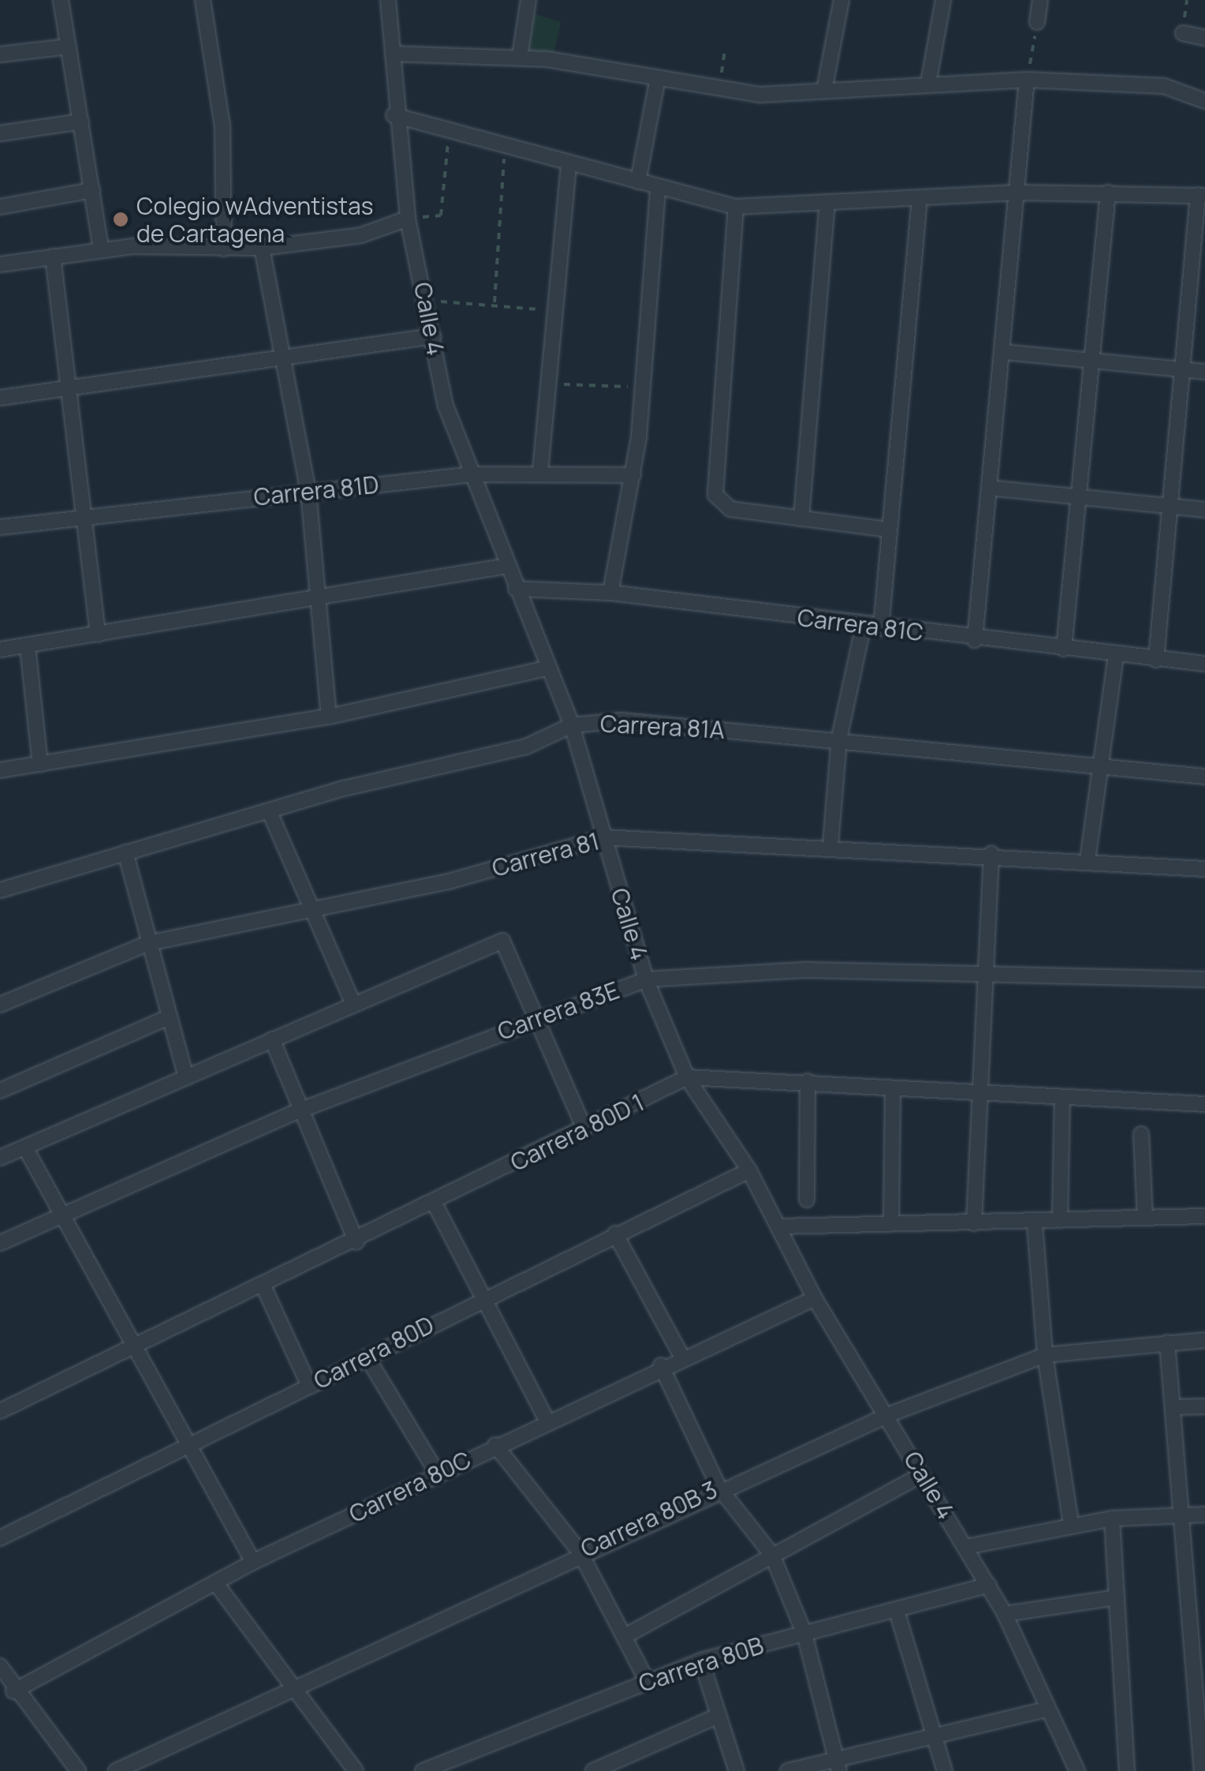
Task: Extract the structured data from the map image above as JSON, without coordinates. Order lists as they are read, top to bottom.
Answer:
{
  "streets": {
    "street": [
      "Calle 4",
      "Carrera 81D",
      "Carrera 81C",
      "Carrera 81A",
      "Carrera 81",
      "Carrera 83E",
      "Carrera 80D 1",
      "Carrera 80D",
      "Carrera 80C",
      "Carrera 80B 3",
      "Carrera 80B"
    ]
  },
  "crossings": [
    ["Calle 4", "Carrera 81D"],
    ["Calle 4", "Carrera 81C"],
    ["Calle 4", "Carrera 81A"],
    ["Calle 4", "Carrera 81"],
    ["Calle 4", "Carrera 83E"],
    ["Calle 4", "Carrera 80D 1"],
    ["Calle 4", "Carrera 80D"],
    ["Calle 4", "Carrera 80C"],
    ["Calle 4", "Carrera 80B 3"],
    ["Calle 4", "Carrera 80B"]
  ],
  "places": ["Colegio wAdventistas de Cartagena"]
}
